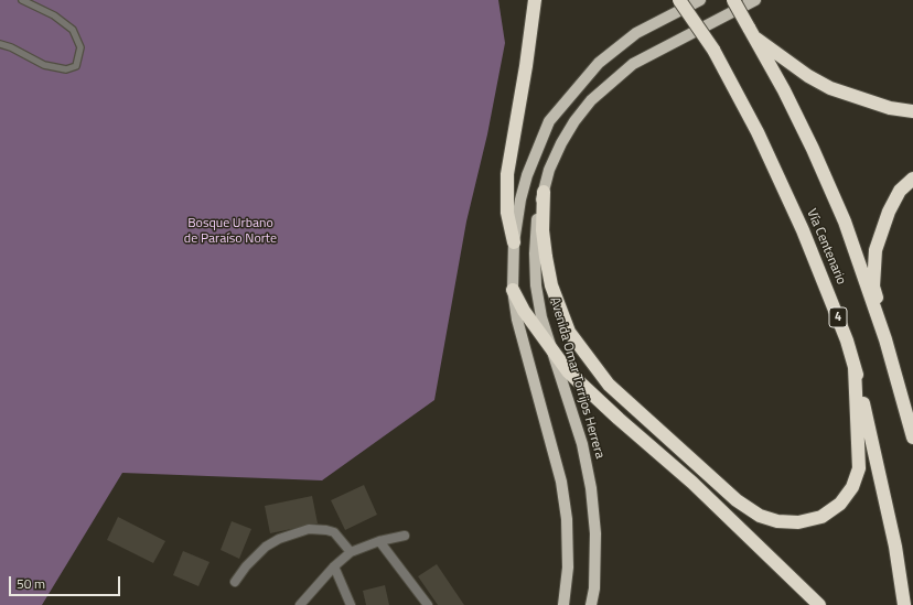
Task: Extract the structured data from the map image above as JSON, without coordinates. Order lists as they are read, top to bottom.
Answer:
{
  "streets": {
    "highway": ["Vía Centenario", "4"],
    "main road": ["Avenida Omar Torrijos Herrera"]
  },
  "parks": ["Bosque Urbano de Paraíso Norte"],
  "scale_bar": "50 m"
}
